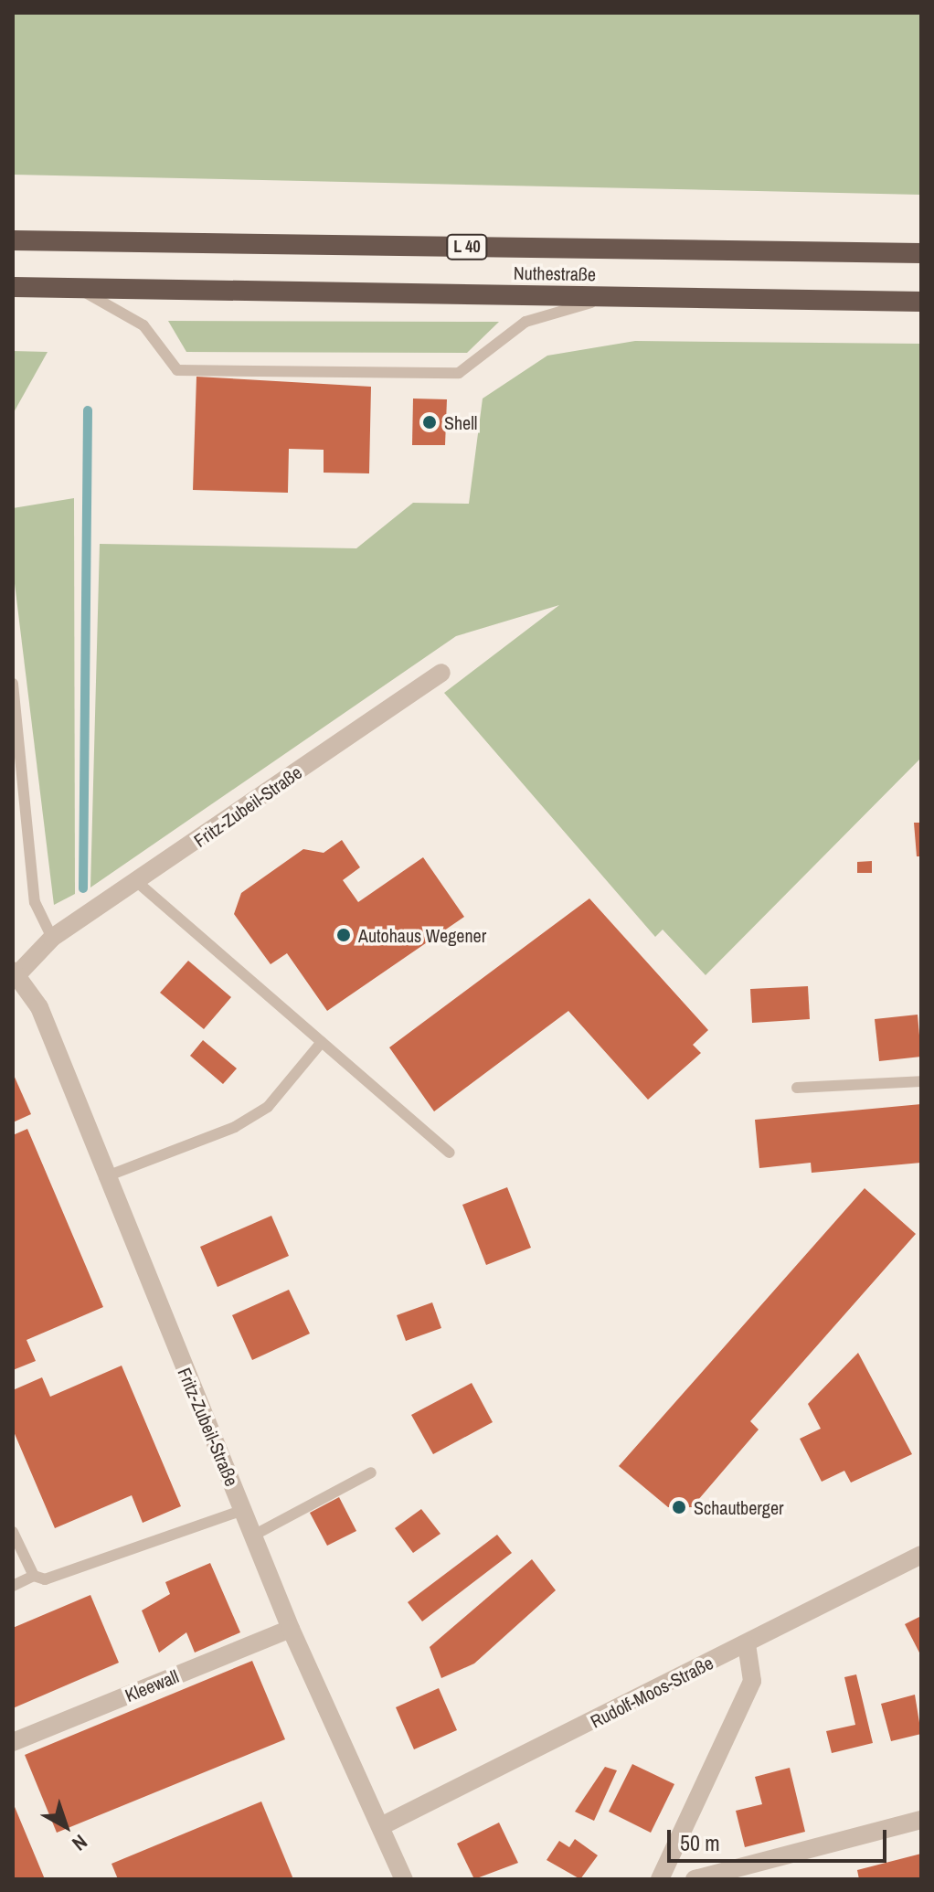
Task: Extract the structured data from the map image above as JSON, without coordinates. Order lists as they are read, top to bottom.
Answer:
{
  "streets": {
    "highway": ["L 40", "Nuthestraße"],
    "street": ["Fritz-Zubeil-Straße", "Kleewall", "Rudolf-Moos-Straße"]
  },
  "crossings": [
    ["Fritz-Zubeil-Straße", "Kleewall"],
    ["Fritz-Zubeil-Straße", "Rudolf-Moos-Straße"]
  ],
  "places": ["Shell", "Autohaus Wegener", "Schautberger"],
  "scale_bar": "50 m",
  "north": "bottom right"
}
